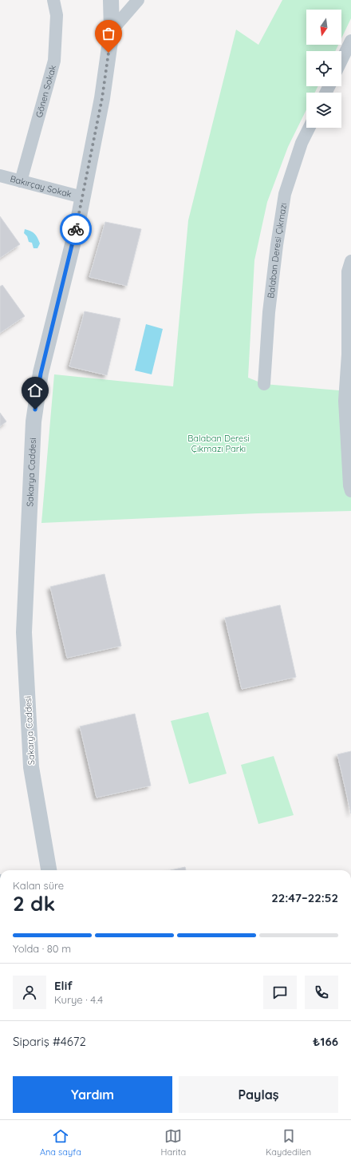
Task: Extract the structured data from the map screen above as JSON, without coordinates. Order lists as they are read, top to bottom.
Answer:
{
  "streets": {
    "street": [
      "Gönen Sokak",
      "Bakırçay Sokak",
      "Balaban Deresi Çıkmazı",
      "Sakarya Caddesi"
    ]
  },
  "crossings": [
    ["Gönen Sokak", "Bakırçay Sokak"],
    ["Bakırçay Sokak", "Sakarya Caddesi"]
  ],
  "parks": ["Balaban Deresi Çıkmazı Parkı"],
  "north": "bottom",
  "page": {
    "heading": ["2 dk", "Kalan süre", "22:47–22:52"],
    "panel": [
      "Elif",
      "Kurye · 4.4",
      "Sipariş #4672",
      "₺166"
    ],
    "bar": "Yolda · 80 m",
    "buttons": ["Yardım", "Paylaş"],
    "tabs": ["Ana sayfa", "Harita", "Kaydedilen"]
  }
}
